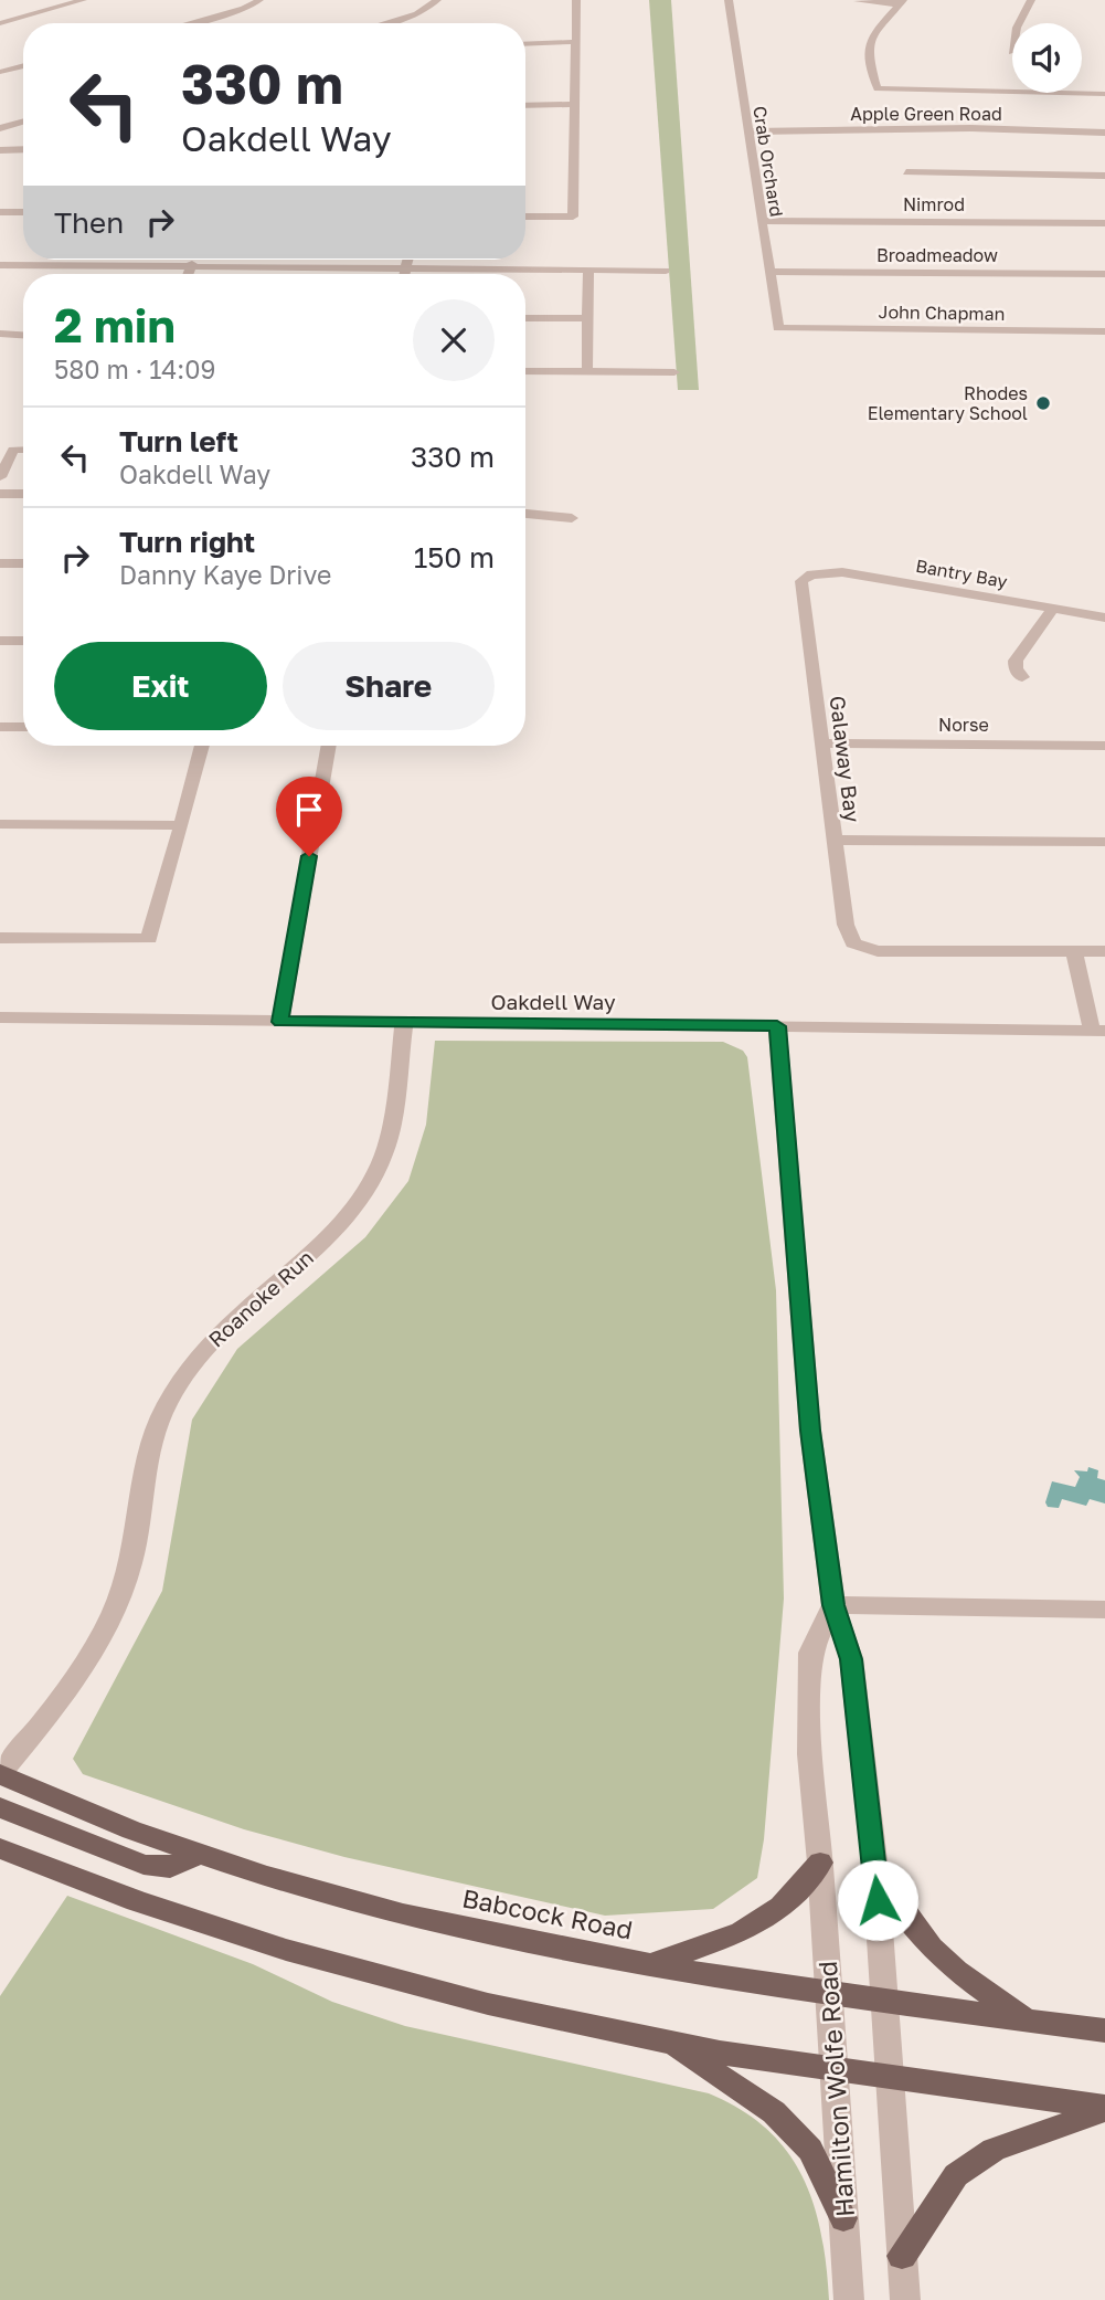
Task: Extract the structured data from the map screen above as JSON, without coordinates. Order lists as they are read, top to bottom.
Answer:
{
  "streets": {
    "main road": ["Babcock Road"],
    "street": [
      "Apple Green Road",
      "Crab Orchard",
      "Nimrod",
      "Broadmeadow",
      "John Chapman",
      "Bantry Bay",
      "Norse",
      "Galaway Bay",
      "Oakdell Way",
      "Roanoke Run",
      "Hamilton Wolfe Road"
    ]
  },
  "crossings": [
    ["Apple Green Road", "Crab Orchard"],
    ["Crab Orchard", "Nimrod"],
    ["Crab Orchard", "Broadmeadow"],
    ["Crab Orchard", "John Chapman"],
    ["Bantry Bay", "Galaway Bay"],
    ["Norse", "Galaway Bay"],
    ["Oakdell Way", "Roanoke Run"],
    ["Roanoke Run", "Babcock Road"],
    ["Babcock Road", "Hamilton Wolfe Road"]
  ],
  "places": ["Rhodes Elementary School"],
  "page": {
    "turn": ["330 m", "Oakdell Way"],
    "then": "Then",
    "heading": ["2 min", "580 m · 14:09"],
    "list": [
      {
        "name": "Turn left",
        "note": "Oakdell Way",
        "value": "330 m"
      },
      {
        "name": "Turn right",
        "note": "Danny Kaye Drive",
        "value": "150 m"
      }
    ],
    "buttons": ["Exit", "Share"]
  }
}
